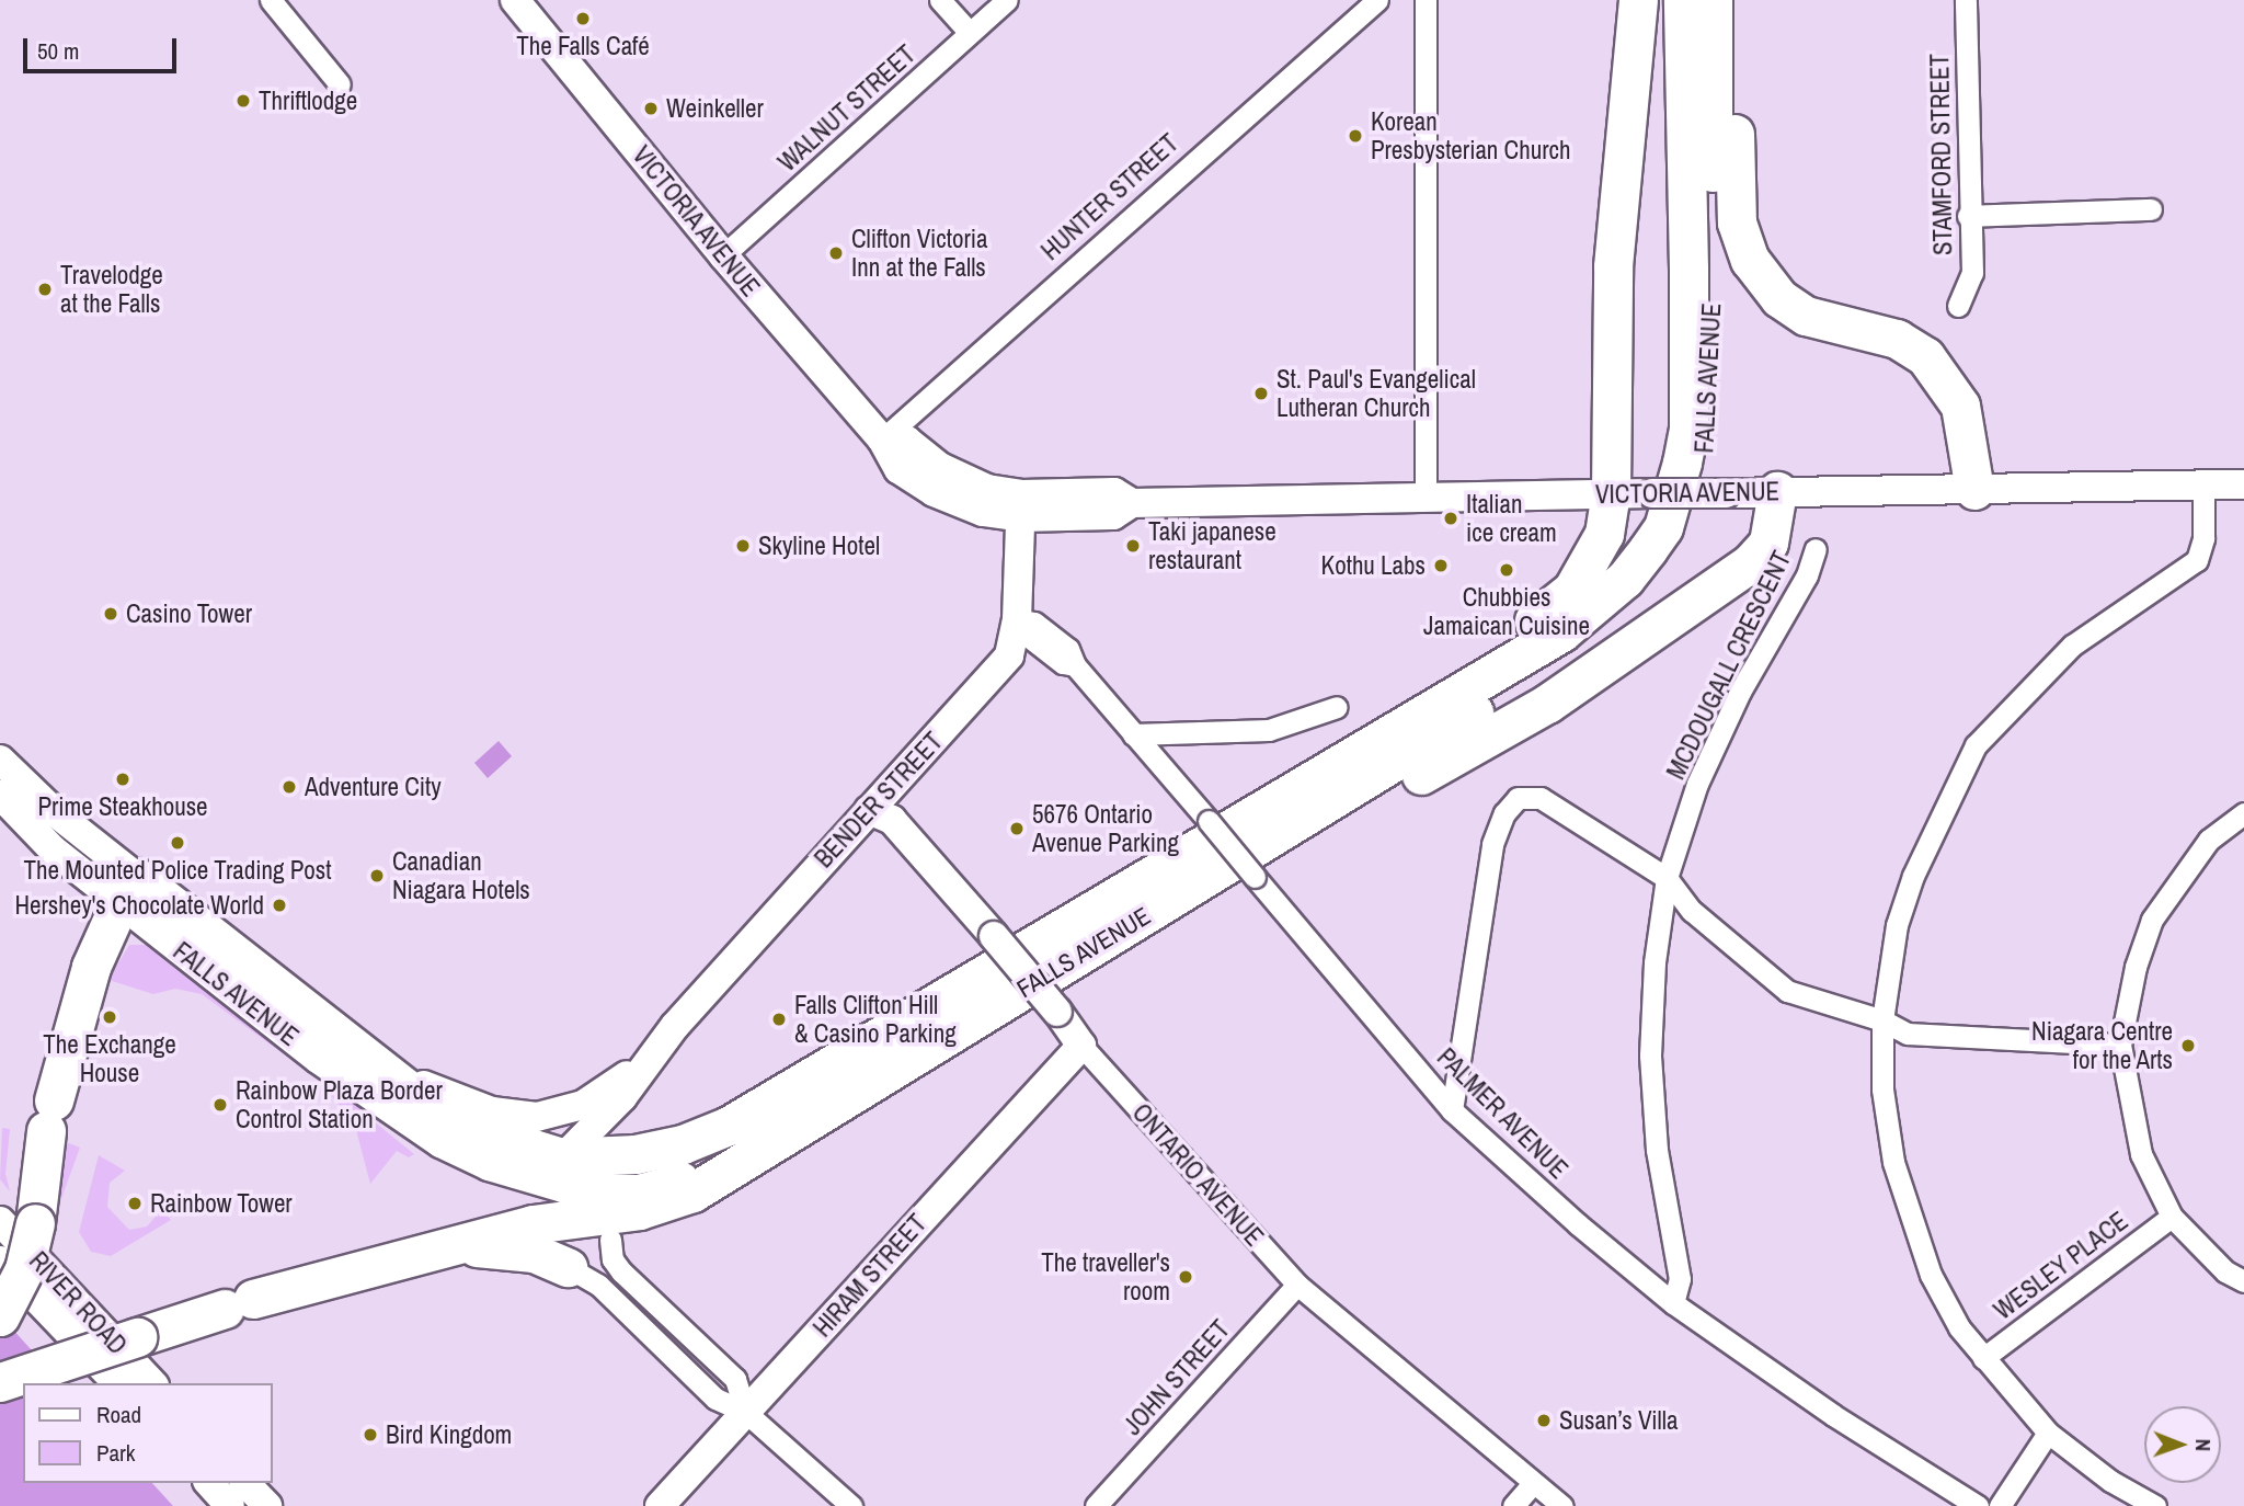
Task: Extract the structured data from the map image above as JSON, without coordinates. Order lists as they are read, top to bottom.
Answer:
{
  "streets": {
    "highway": ["FALLS AVENUE"],
    "main road": [
      "VICTORIA AVENUE",
      "BENDER STREET",
      "ONTARIO AVENUE",
      "HIRAM STREET",
      "RIVER ROAD"
    ],
    "street": [
      "WALNUT STREET",
      "STAMFORD STREET",
      "HUNTER STREET",
      "MCDOUGALL CRESCENT",
      "PALMER AVENUE",
      "WESLEY PLACE",
      "JOHN STREET"
    ]
  },
  "crossings": [
    ["WALNUT STREET", "VICTORIA AVENUE"],
    ["HUNTER STREET", "VICTORIA AVENUE"],
    ["VICTORIA AVENUE", "BENDER STREET"],
    ["FALLS AVENUE", "BENDER STREET"],
    ["FALLS AVENUE", "PALMER AVENUE"],
    ["MCDOUGALL CRESCENT", "PALMER AVENUE"],
    ["BENDER STREET", "PALMER AVENUE"],
    ["BENDER STREET", "ONTARIO AVENUE"],
    ["ONTARIO AVENUE", "HIRAM STREET"],
    ["ONTARIO AVENUE", "JOHN STREET"]
  ],
  "places": [
    "The Falls Café",
    "Thriftlodge",
    "Weinkeller",
    "Korean Presbysterian Church",
    "Clifton Victoria Inn at the Falls",
    "Travelodge at the Falls",
    "St. Paul's Evangelical Lutheran Church",
    "Italian ice cream",
    "Skyline Hotel",
    "Taki japanese restaurant",
    "Kothu Labs",
    "Chubbies Jamaican Cuisine",
    "Casino Tower",
    "Prime Steakhouse",
    "Adventure City",
    "5676 Ontario Avenue Parking",
    "The Mounted Police Trading Post",
    "Canadian Niagara Hotels",
    "Hershey's Chocolate World",
    "The Exchange House",
    "Falls Clifton Hill & Casino Parking",
    "Niagara Centre for the Arts",
    "Rainbow Plaza Border Control Station",
    "Rainbow Tower",
    "The traveller's room",
    "Susan’s Villa",
    "Bird Kingdom"
  ],
  "legend": ["Road", "Park"],
  "scale_bar": "50 m",
  "north": "right"
}
